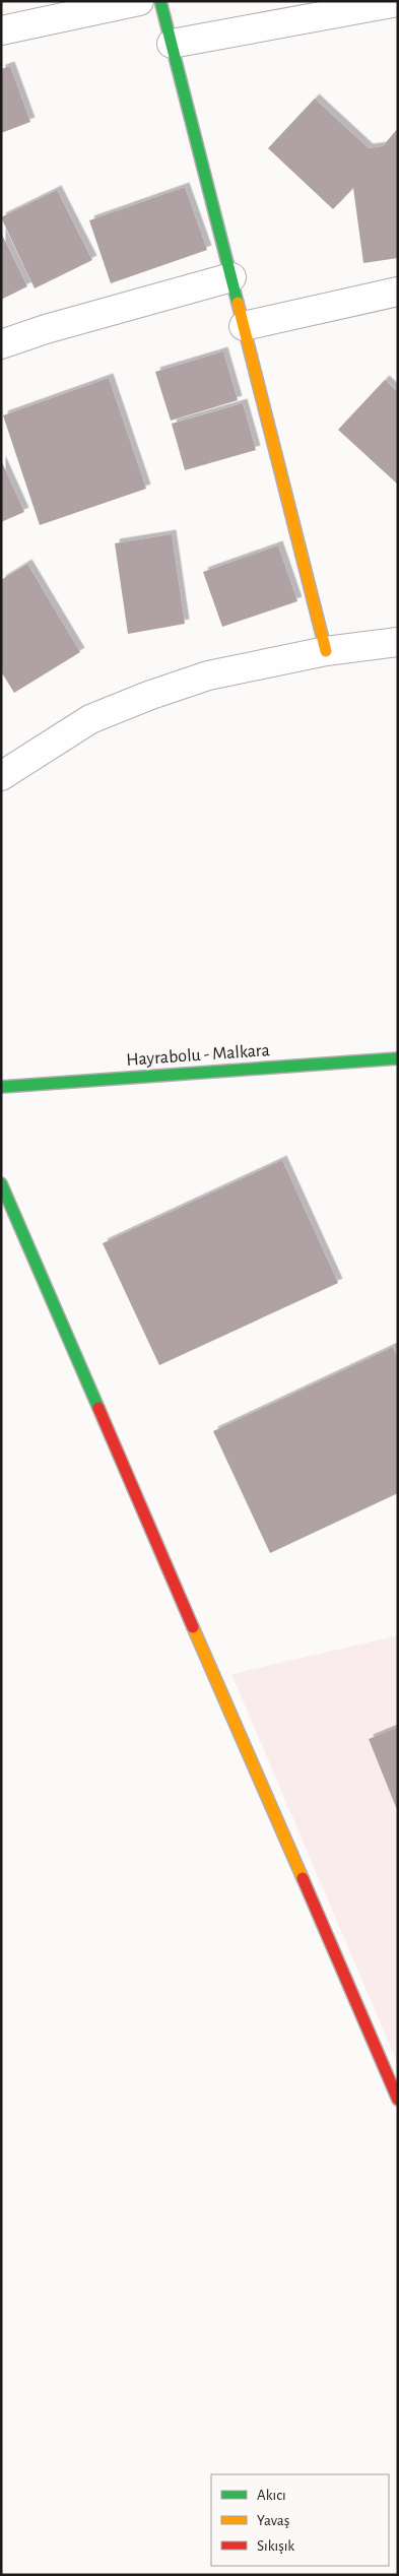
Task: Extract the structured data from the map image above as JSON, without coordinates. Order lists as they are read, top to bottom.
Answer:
{
  "streets": {
    "street": ["Hayrabolu - Malkara"]
  },
  "legend": ["Akıcı", "Yavaş", "Sıkışık"]
}
